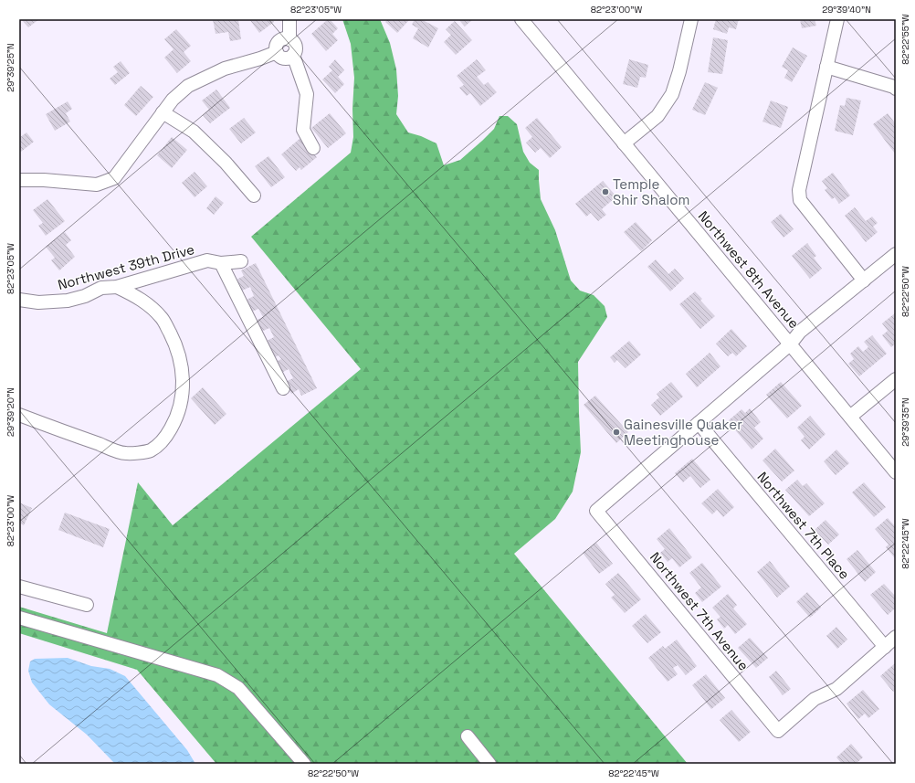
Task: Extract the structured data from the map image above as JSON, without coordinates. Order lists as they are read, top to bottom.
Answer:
{
  "streets": {
    "street": [
      "Northwest 39th Drive",
      "Northwest 8th Avenue",
      "Northwest 7th Place",
      "Northwest 7th Avenue"
    ]
  },
  "crossings": [
    ["Northwest 7th Place", "Northwest 7th Avenue"]
  ],
  "places": ["Temple Shir Shalom", "Gainesville Quaker Meetinghouse"],
  "coordinates": [
    "82°23'05\"W",
    "82°23'00\"W",
    "29°39'40\"N",
    "82°22'55\"W",
    "29°39'25\"N",
    "82°22'50\"W",
    "29°39'20\"N",
    "29°39'35\"N",
    "82°22'45\"W"
  ]
}
